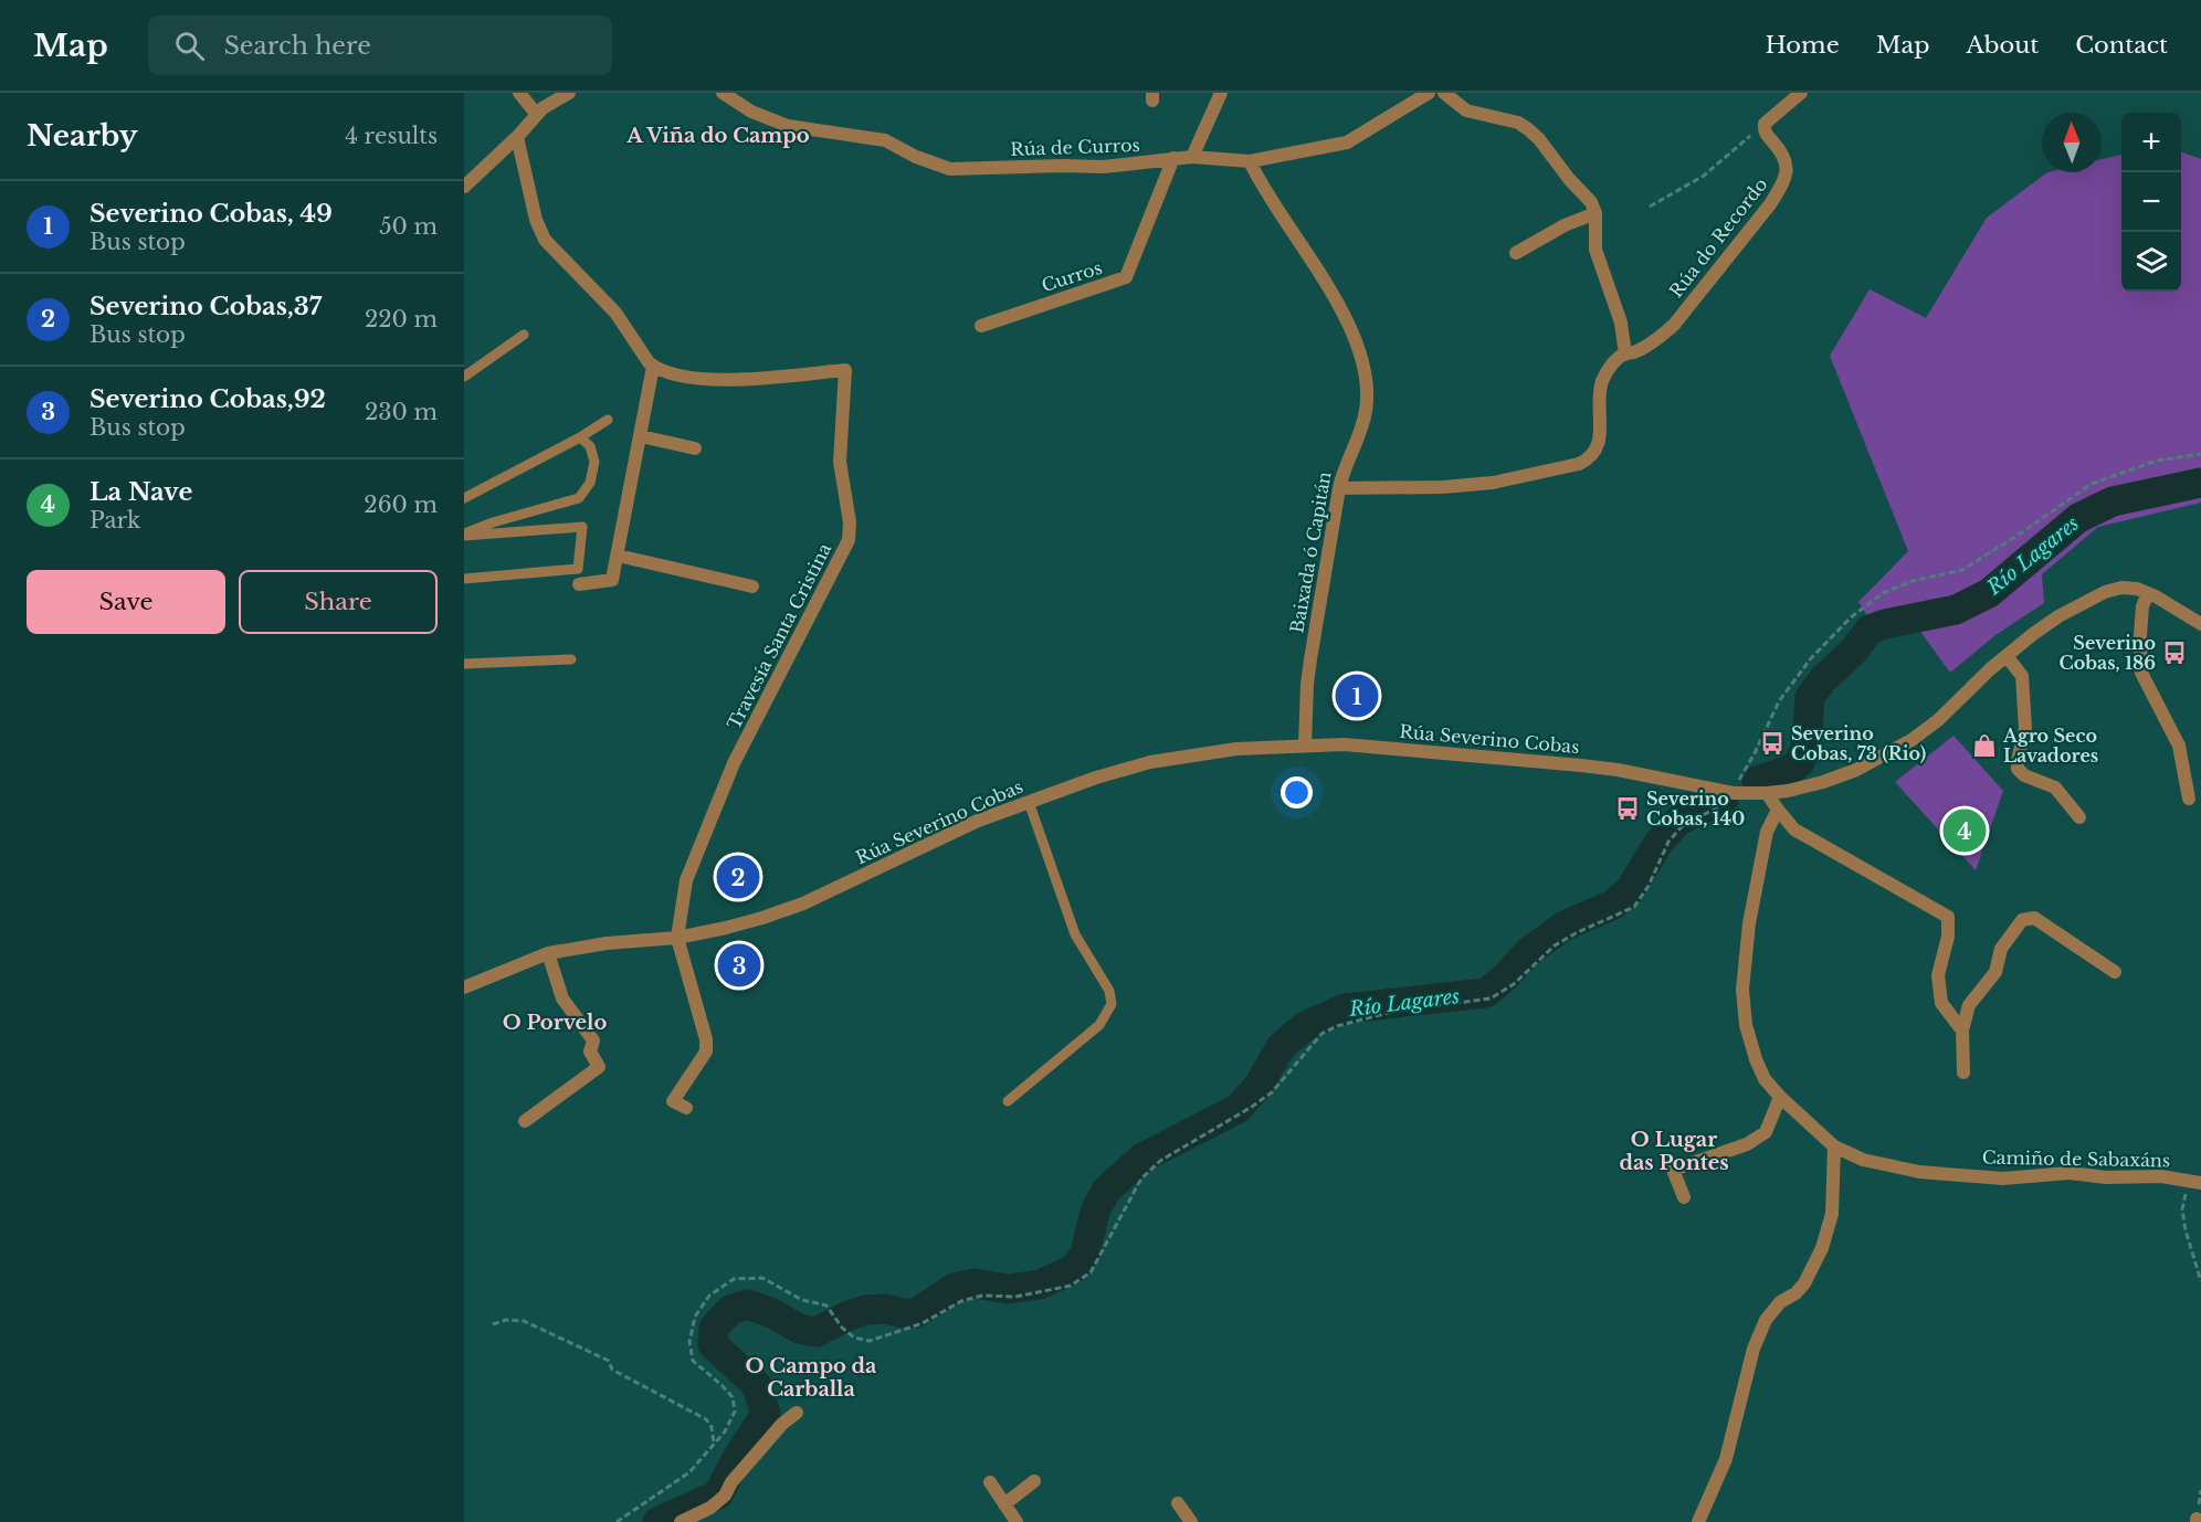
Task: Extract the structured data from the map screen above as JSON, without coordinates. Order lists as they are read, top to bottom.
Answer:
{
  "streets": {
    "street": [
      "Rúa de Curros",
      "Rúa do Recordo",
      "Curros",
      "Baixada ó Capitán",
      "Travesía Santa Cristina",
      "Rúa Severino Cobas",
      "Camiño de Sabaxáns"
    ]
  },
  "crossings": [
    ["Rúa de Curros", "Curros"],
    ["Rúa de Curros", "Baixada ó Capitán"],
    ["Rúa do Recordo", "Baixada ó Capitán"],
    ["Baixada ó Capitán", "Rúa Severino Cobas"],
    ["Travesía Santa Cristina", "Rúa Severino Cobas"]
  ],
  "districts": [
    "A Viña do Campo",
    "O Porvelo",
    "O Lugar das Pontes",
    "O Campo da Carballa"
  ],
  "water": ["Río Lagares"],
  "places": {
    "bus stop": ["Severino Cobas, 186", "Severino Cobas, 73 (Rio)", "Severino Cobas, 140"],
    "shop": ["Agro Seco Lavadores"]
  },
  "north": "top",
  "page": {
    "header": "Map",
    "search": "Search here",
    "nav": [
      "Home",
      "Map",
      "About",
      "Contact"
    ],
    "heading": ["Nearby", "4 results"],
    "map_buttons": ["+", "−"],
    "list": [
      {
        "mark": "1",
        "name": "Severino Cobas, 49",
        "note": "Bus stop",
        "value": "50 m"
      },
      {
        "mark": "2",
        "name": "Severino Cobas,37",
        "note": "Bus stop",
        "value": "220 m"
      },
      {
        "mark": "3",
        "name": "Severino Cobas,92",
        "note": "Bus stop",
        "value": "230 m"
      },
      {
        "mark": "4",
        "name": "La Nave",
        "note": "Park",
        "value": "260 m"
      }
    ],
    "buttons": ["Save", "Share"],
    "pins": [
      "1",
      "4",
      "2",
      "3"
    ]
  }
}
